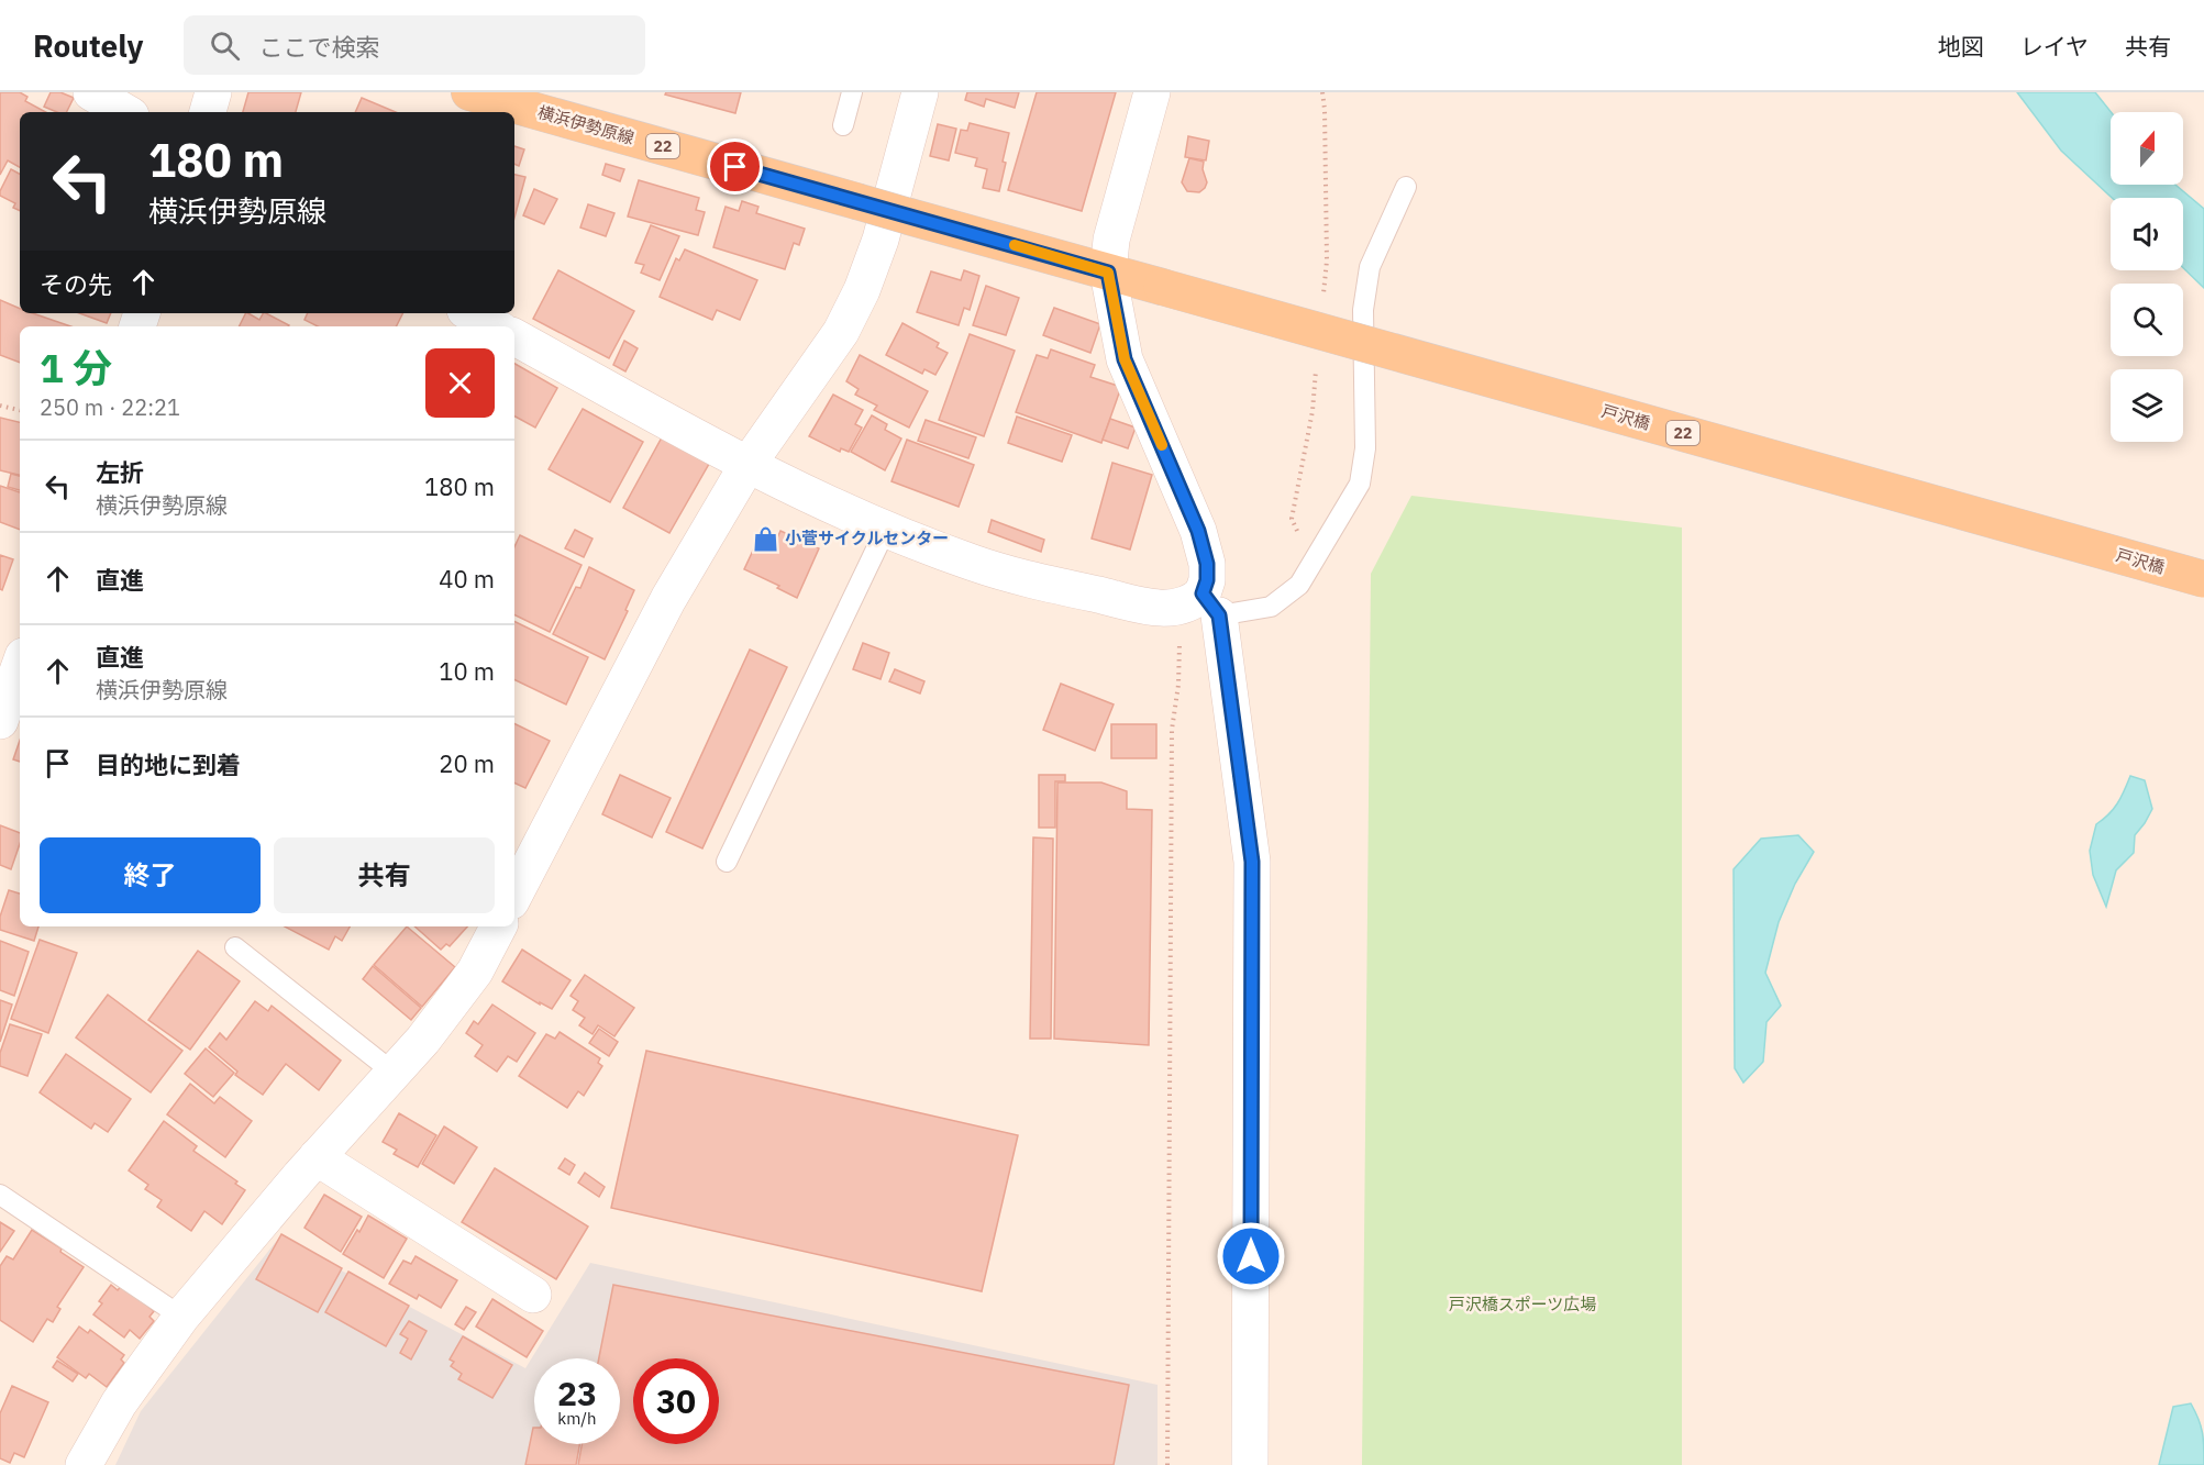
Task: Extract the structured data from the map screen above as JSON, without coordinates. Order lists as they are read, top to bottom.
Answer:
{
  "streets": {
    "main road": ["横浜伊勢原線", "22", "戸沢橋"]
  },
  "crossings": [
    ["横浜伊勢原線", "戸沢橋"]
  ],
  "parks": ["戸沢橋スポーツ広場"],
  "places": {
    "shop": ["小菅サイクルセンター"]
  },
  "north": "top",
  "page": {
    "header": "Routely",
    "search": "ここで検索",
    "nav": ["地図", "レイヤ", "共有"],
    "turn": ["180 m", "横浜伊勢原線"],
    "then": "その先",
    "heading": ["1 分", "250 m · 22:21"],
    "list": [
      {
        "name": "左折",
        "note": "横浜伊勢原線",
        "value": "180 m"
      },
      {
        "name": "直進",
        "value": "40 m"
      },
      {
        "name": "直進",
        "note": "横浜伊勢原線",
        "value": "10 m"
      },
      {
        "name": "目的地に到着",
        "value": "20 m"
      }
    ],
    "buttons": ["終了", "共有"],
    "speed": "23 km/h",
    "limit": "30"
  }
}
